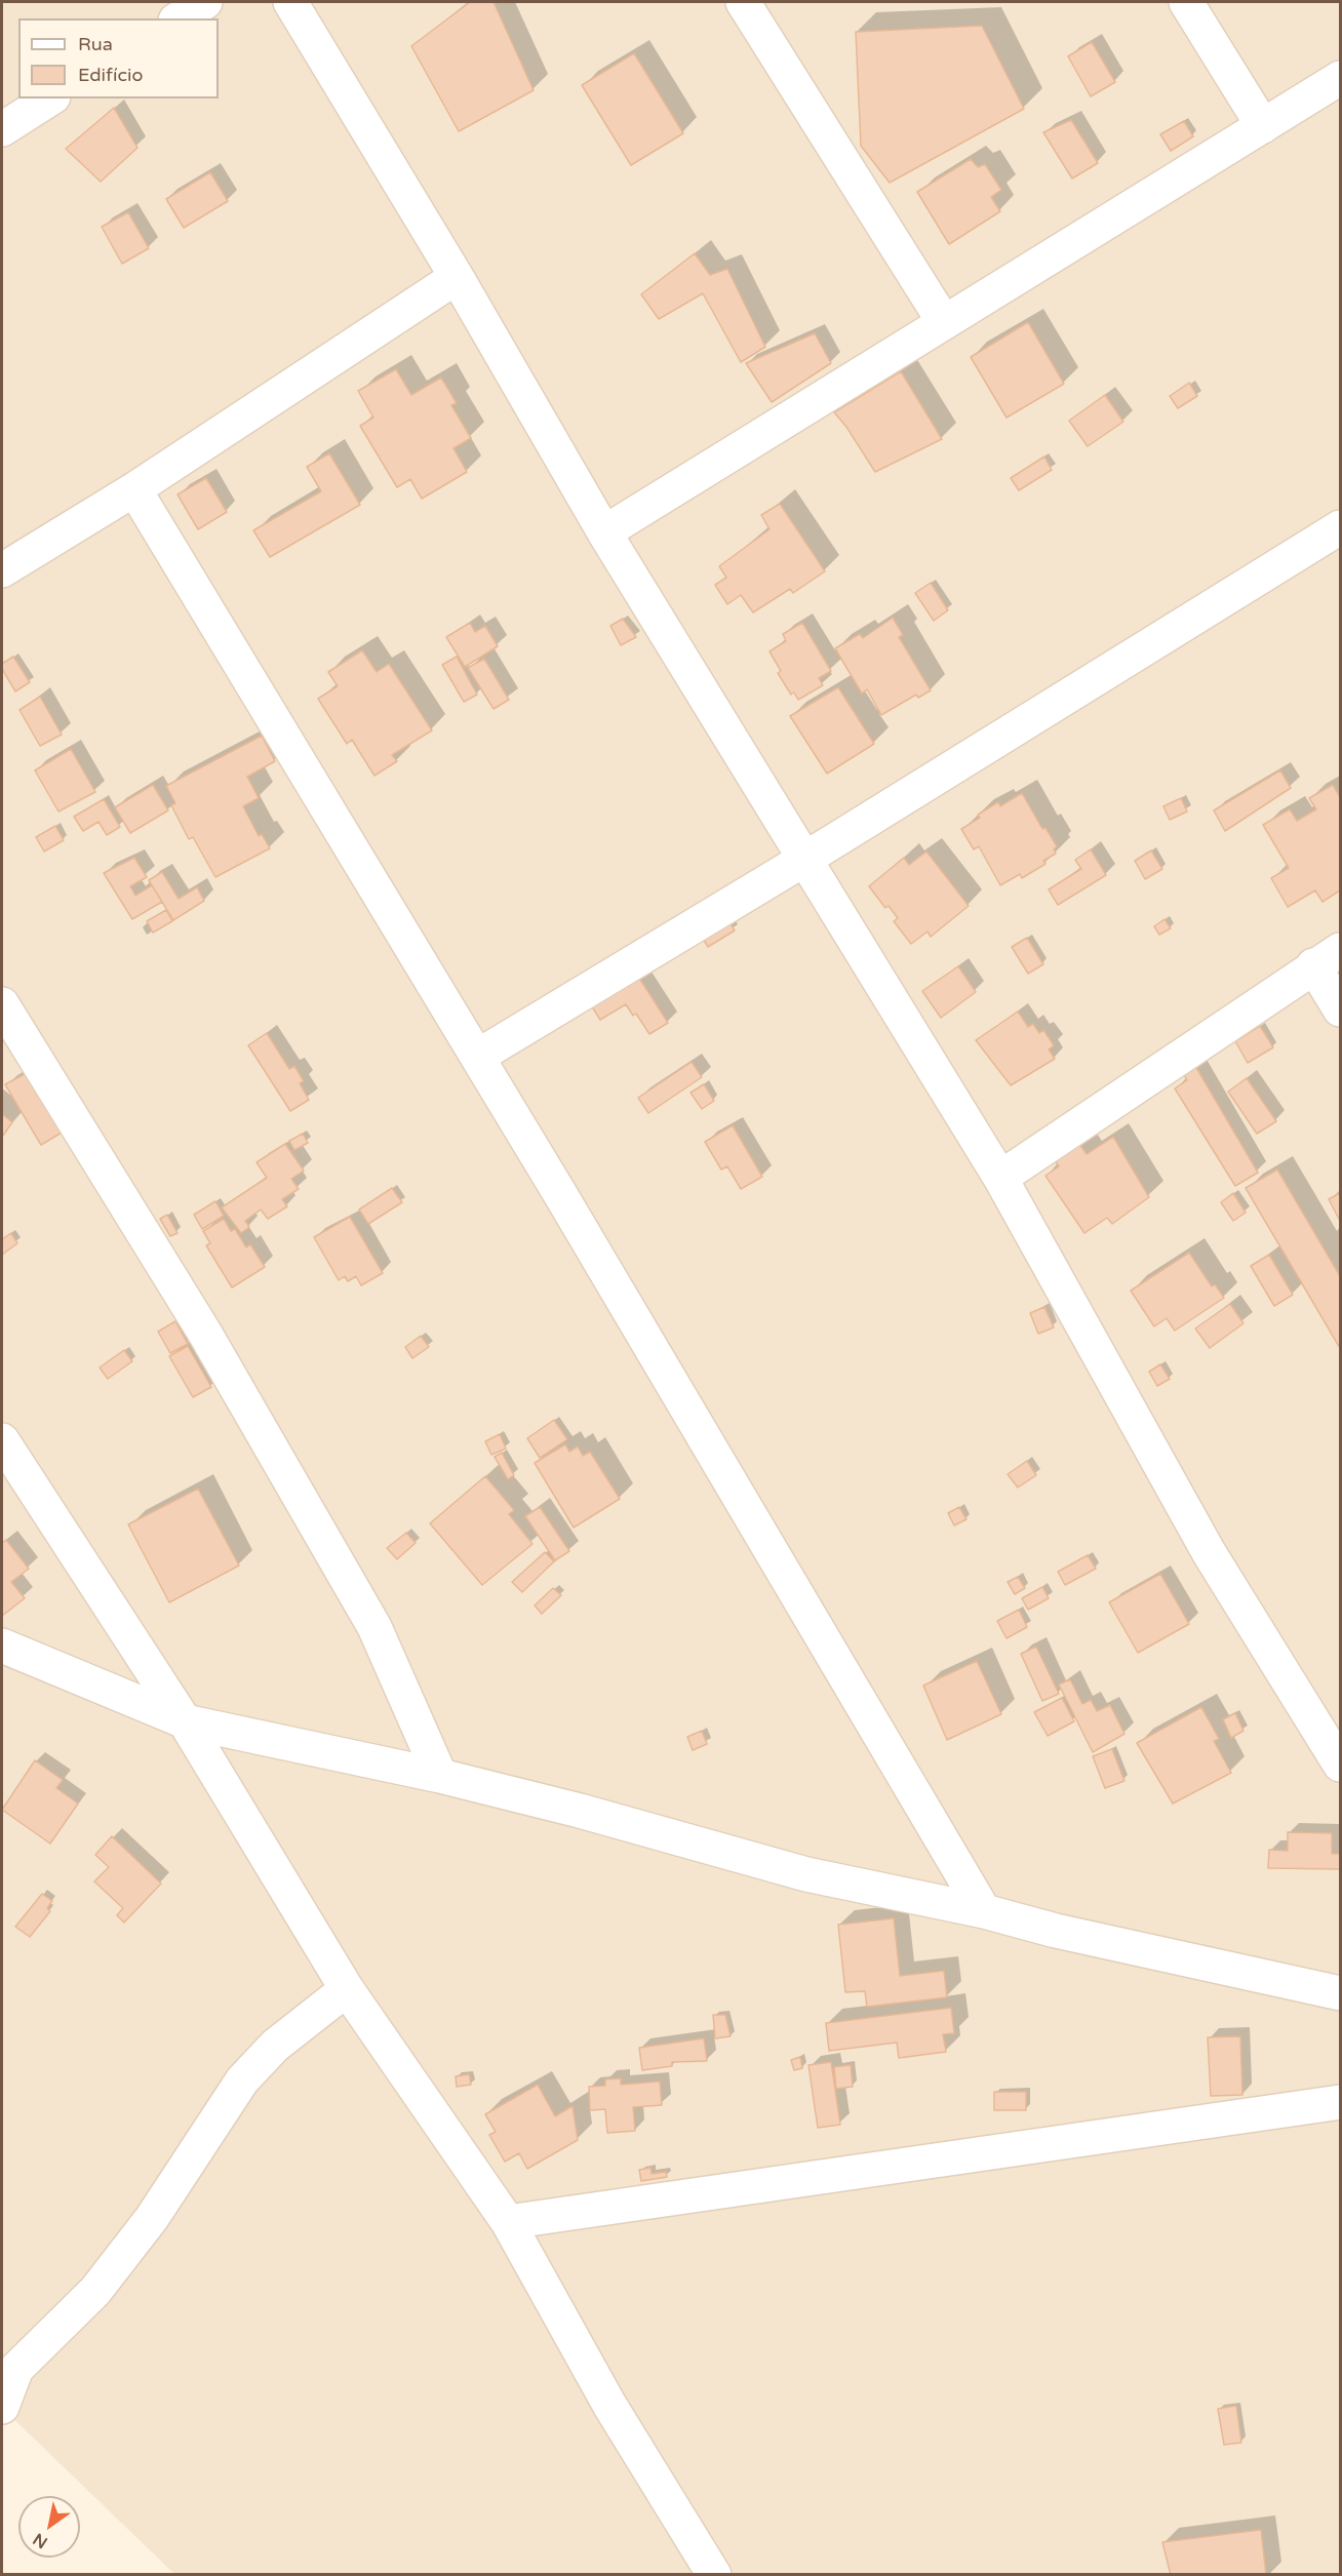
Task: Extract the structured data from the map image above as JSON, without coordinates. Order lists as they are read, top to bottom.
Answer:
{
  "legend": ["Rua", "Edifício"],
  "north": "bottom left"
}
